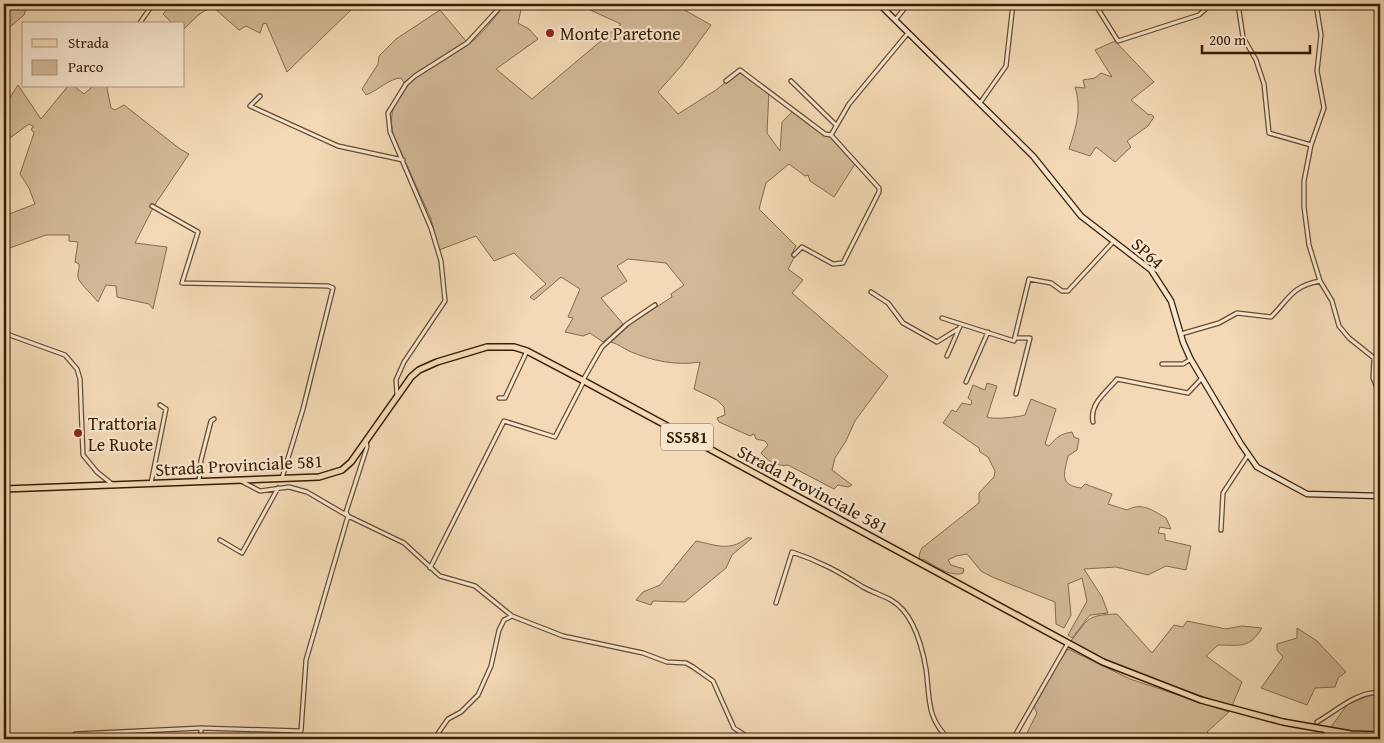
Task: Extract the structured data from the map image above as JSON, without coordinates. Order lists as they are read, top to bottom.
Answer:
{
  "streets": {
    "main road": ["SS581", "Strada Provinciale 581"],
    "street": ["SP64"]
  },
  "places": ["Monte Paretone", "Trattoria Le Ruote"],
  "legend": ["Strada", "Parco"],
  "scale_bar": "200 m"
}
